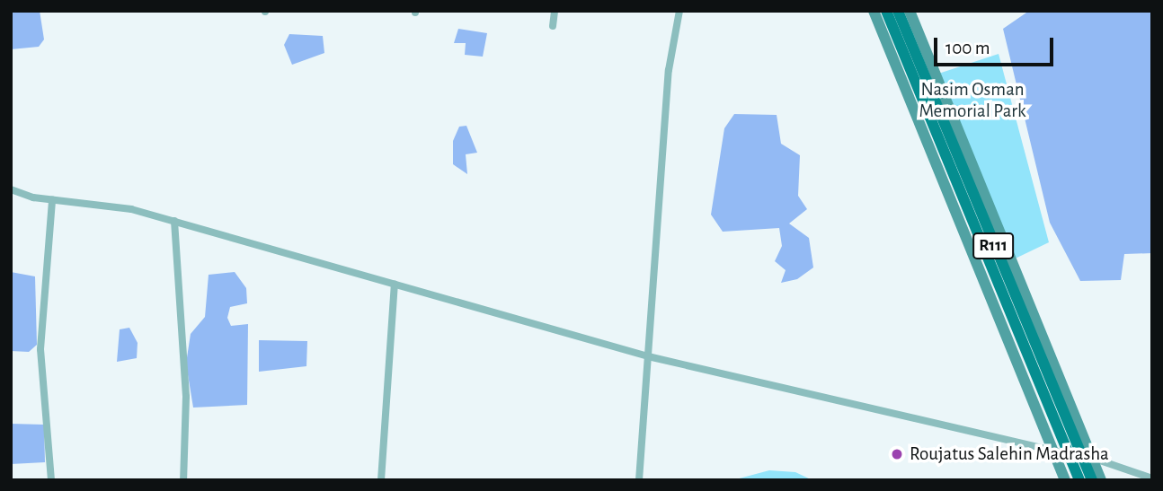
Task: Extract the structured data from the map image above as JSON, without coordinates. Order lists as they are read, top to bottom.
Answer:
{
  "streets": {
    "main road": ["R111"]
  },
  "parks": ["Nasim Osman Memorial Park"],
  "places": ["Roujatus Salehin Madrasha"],
  "scale_bar": "100 m"
}
